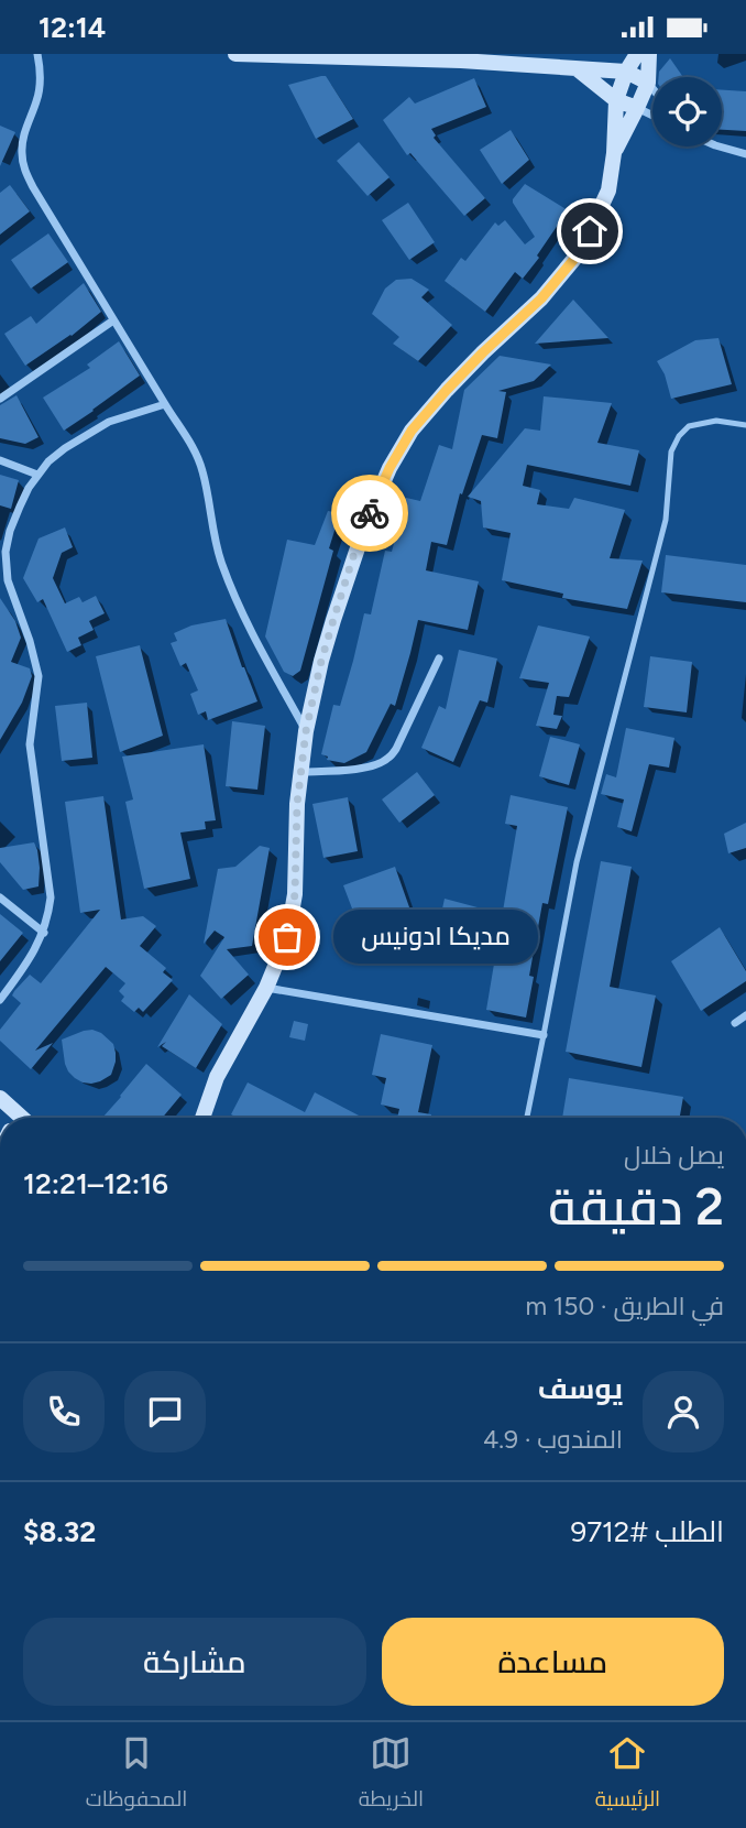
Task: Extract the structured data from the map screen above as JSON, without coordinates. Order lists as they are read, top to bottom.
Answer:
{
  "places": ["مديكا ادونيس"],
  "page": {
    "status": "12:14",
    "bubble": "مديكا ادونيس",
    "heading": ["2 دقيقة", "يصل خلال", "12:16–12:21"],
    "panel": [
      "يوسف",
      "المندوب · 4.9",
      "الطلب #9712",
      "$8.32"
    ],
    "bar": "في الطريق · 150 m",
    "buttons": ["مساعدة", "مشاركة"],
    "tabs": ["الرئيسية", "الخريطة", "المحفوظات"]
  }
}
